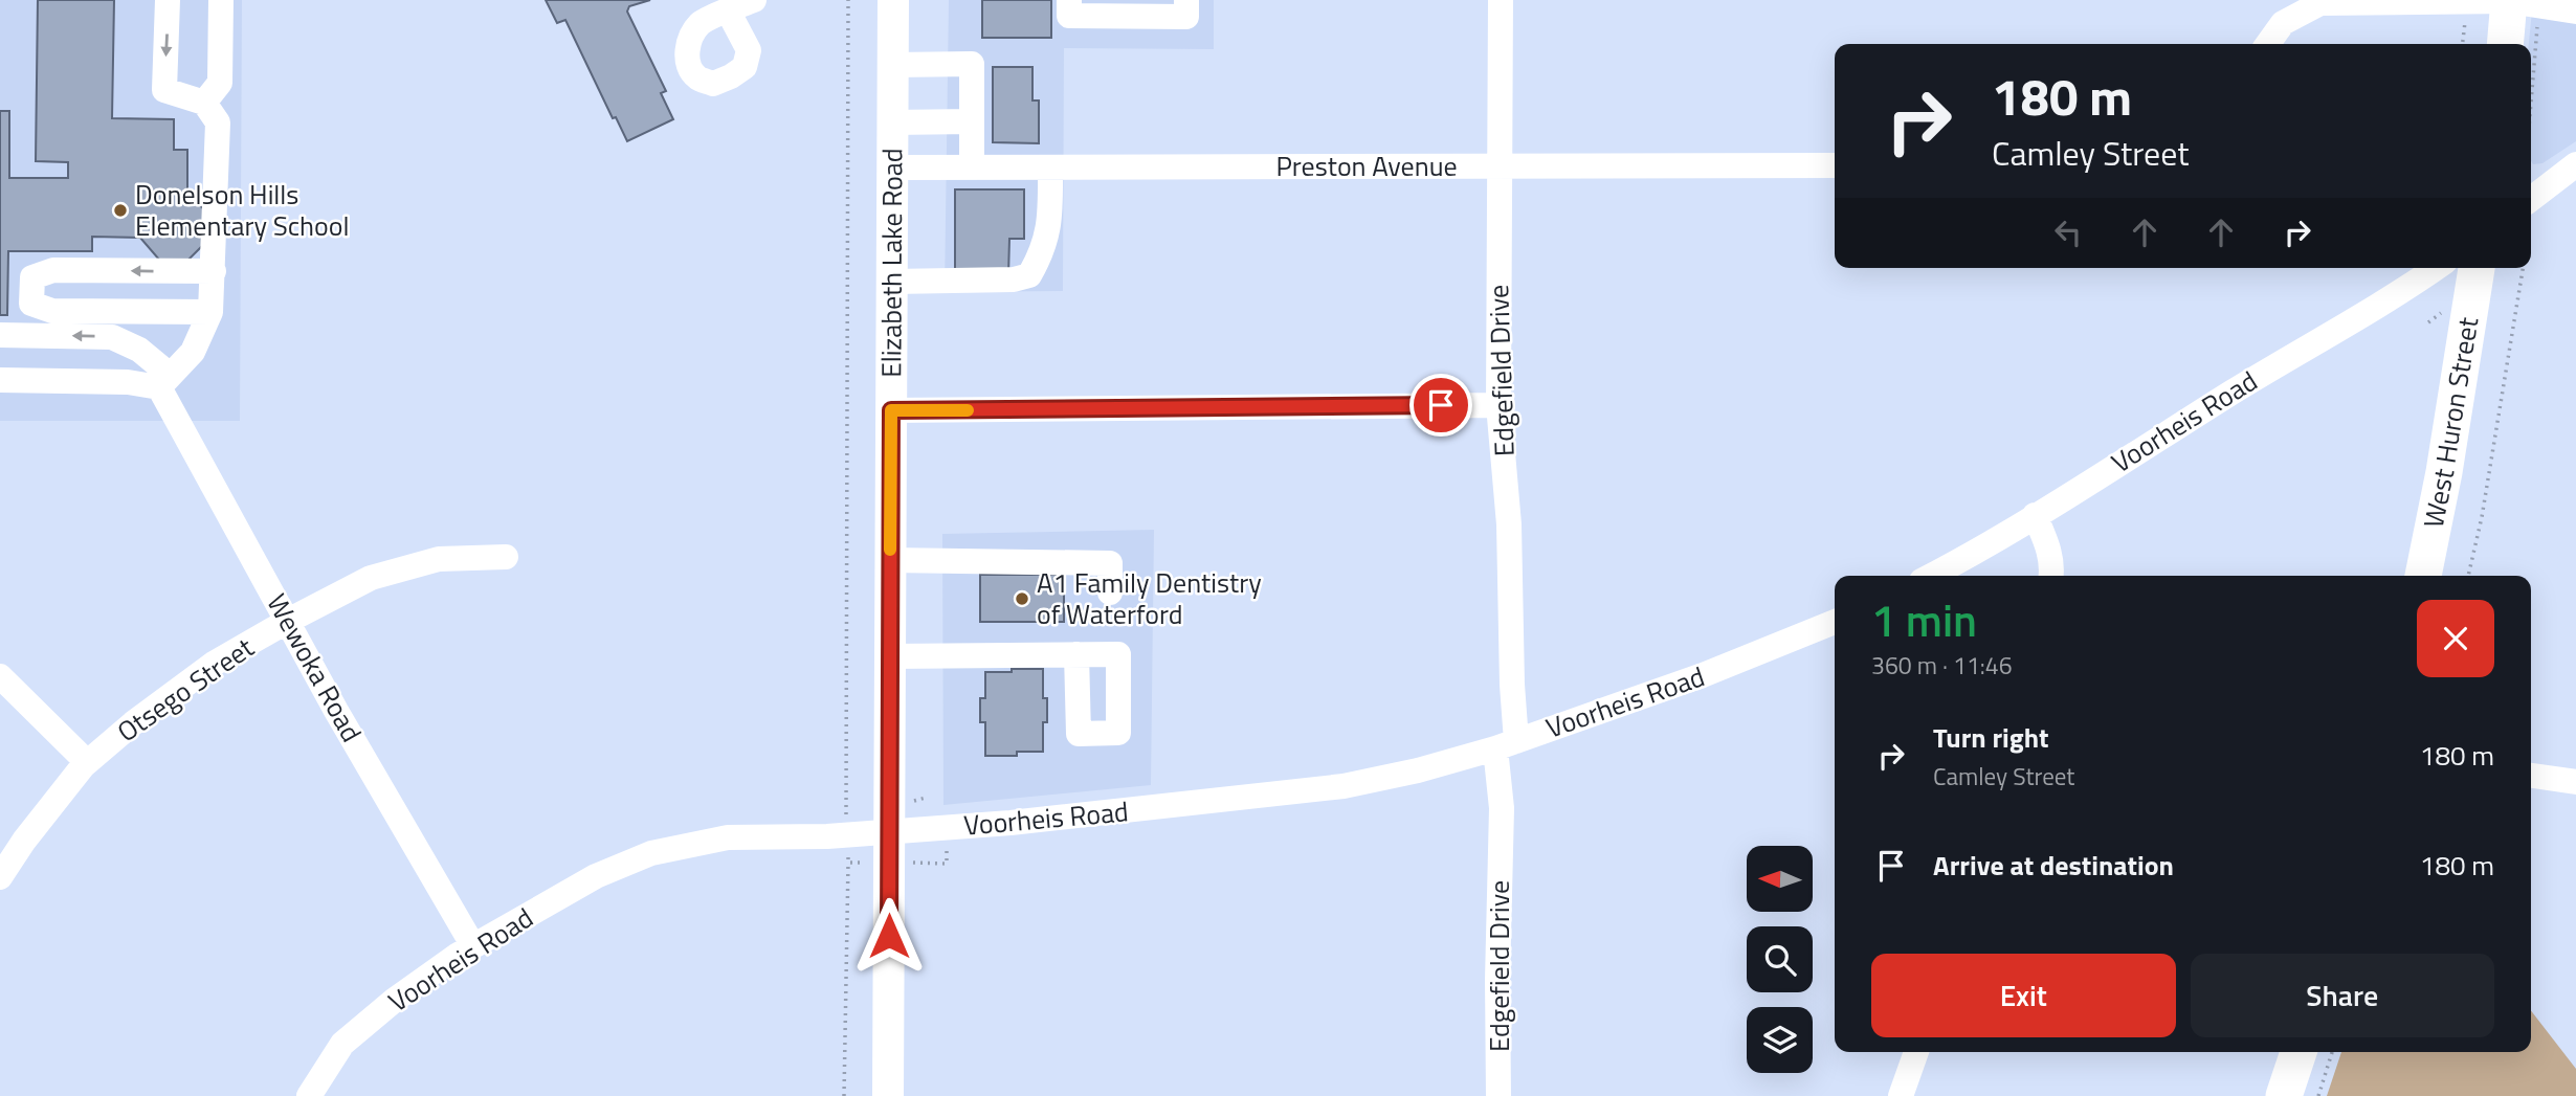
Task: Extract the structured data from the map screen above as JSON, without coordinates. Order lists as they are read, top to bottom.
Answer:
{
  "streets": {
    "highway": ["West Huron Street"],
    "main road": ["Elizabeth Lake Road"],
    "street": [
      "Preston Avenue",
      "Edgefield Drive",
      "Voorheis Road",
      "Wewoka Road",
      "Otsego Street"
    ]
  },
  "crossings": [
    ["Preston Avenue", "Elizabeth Lake Road"],
    ["Preston Avenue", "Edgefield Drive"],
    ["Elizabeth Lake Road", "Voorheis Road"],
    ["Edgefield Drive", "Voorheis Road"],
    ["Voorheis Road", "Wewoka Road"],
    ["Wewoka Road", "Otsego Street"]
  ],
  "places": ["Donelson Hills Elementary School", "A1 Family Dentistry of Waterford"],
  "north": "left",
  "page": {
    "turn": ["180 m", "Camley Street"],
    "heading": ["1 min", "360 m · 11:46"],
    "list": [
      {
        "name": "Turn right",
        "note": "Camley Street",
        "value": "180 m"
      },
      {
        "name": "Arrive at destination",
        "value": "180 m"
      }
    ],
    "buttons": ["Exit", "Share"]
  }
}
